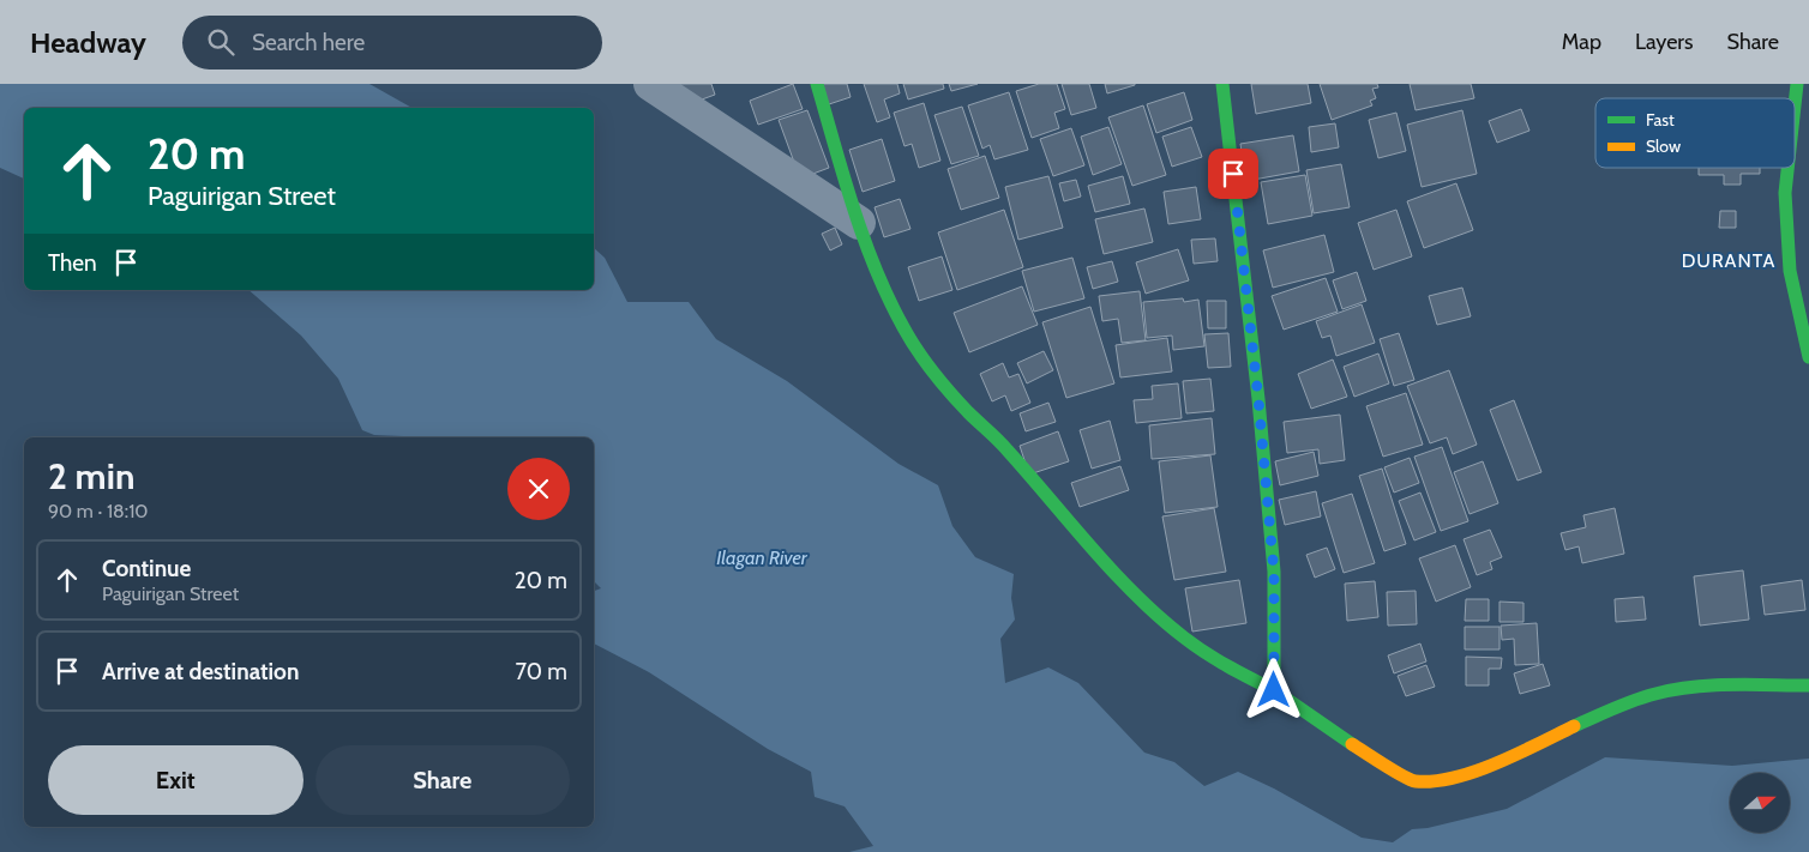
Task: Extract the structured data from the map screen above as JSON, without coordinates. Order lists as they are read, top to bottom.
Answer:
{
  "districts": ["DURANTA"],
  "water": ["Ilagan River"],
  "legend": ["Fast", "Slow"],
  "north": "right",
  "page": {
    "header": "Headway",
    "search": "Search here",
    "nav": ["Map", "Layers", "Share"],
    "turn": ["20 m", "Paguirigan Street"],
    "then": "Then",
    "heading": ["2 min", "90 m · 18:10"],
    "list": [
      {
        "name": "Continue",
        "note": "Paguirigan Street",
        "value": "20 m"
      },
      {
        "name": "Arrive at destination",
        "value": "70 m"
      }
    ],
    "buttons": ["Exit", "Share"]
  }
}
